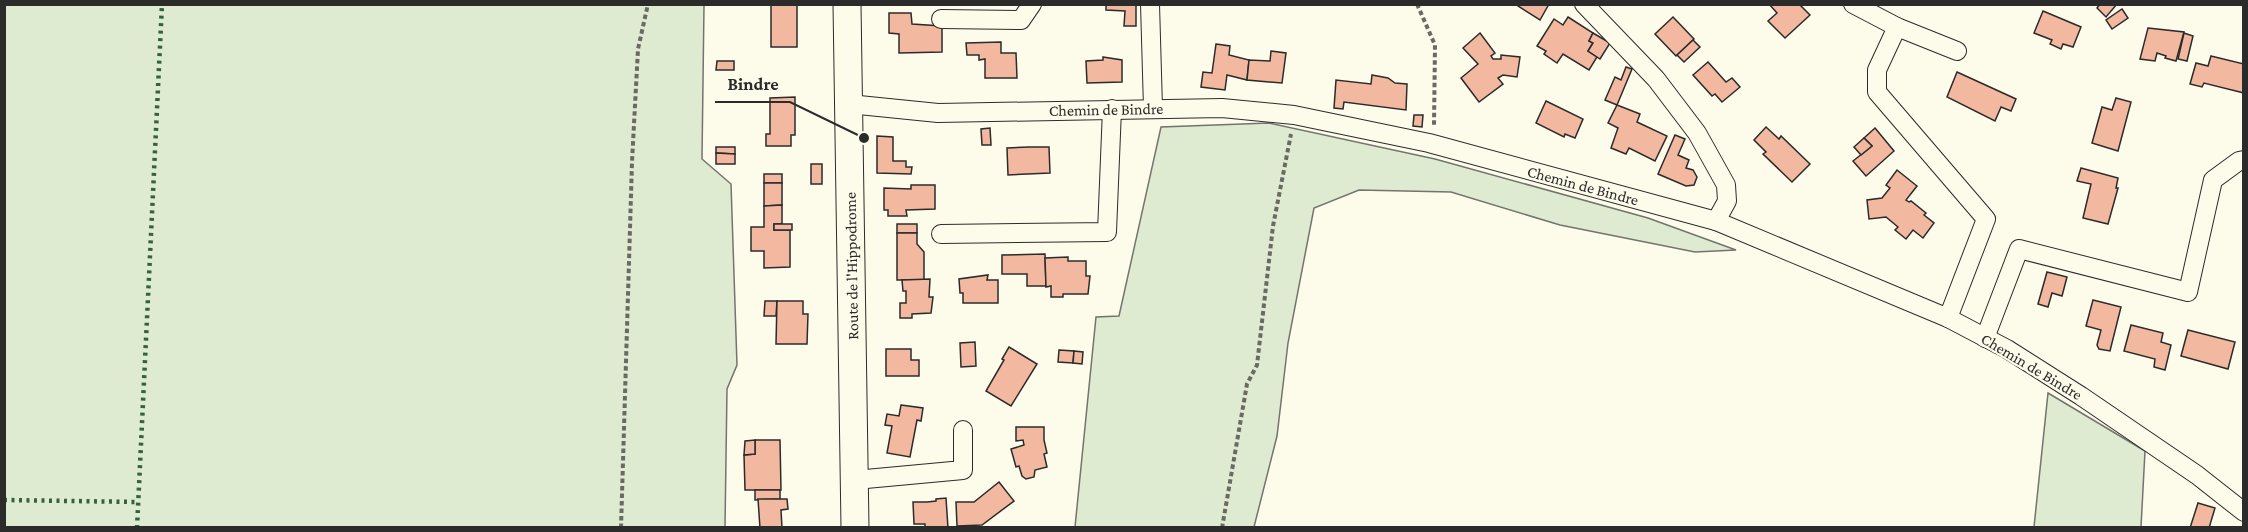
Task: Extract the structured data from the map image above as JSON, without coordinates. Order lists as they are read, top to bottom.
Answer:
{
  "streets": {
    "main road": ["Route de l'Hippodrome"],
    "street": ["Chemin de Bindre"]
  },
  "crossings": [
    ["Chemin de Bindre", "Route de l'Hippodrome"]
  ],
  "places": ["Bindre"]
}
